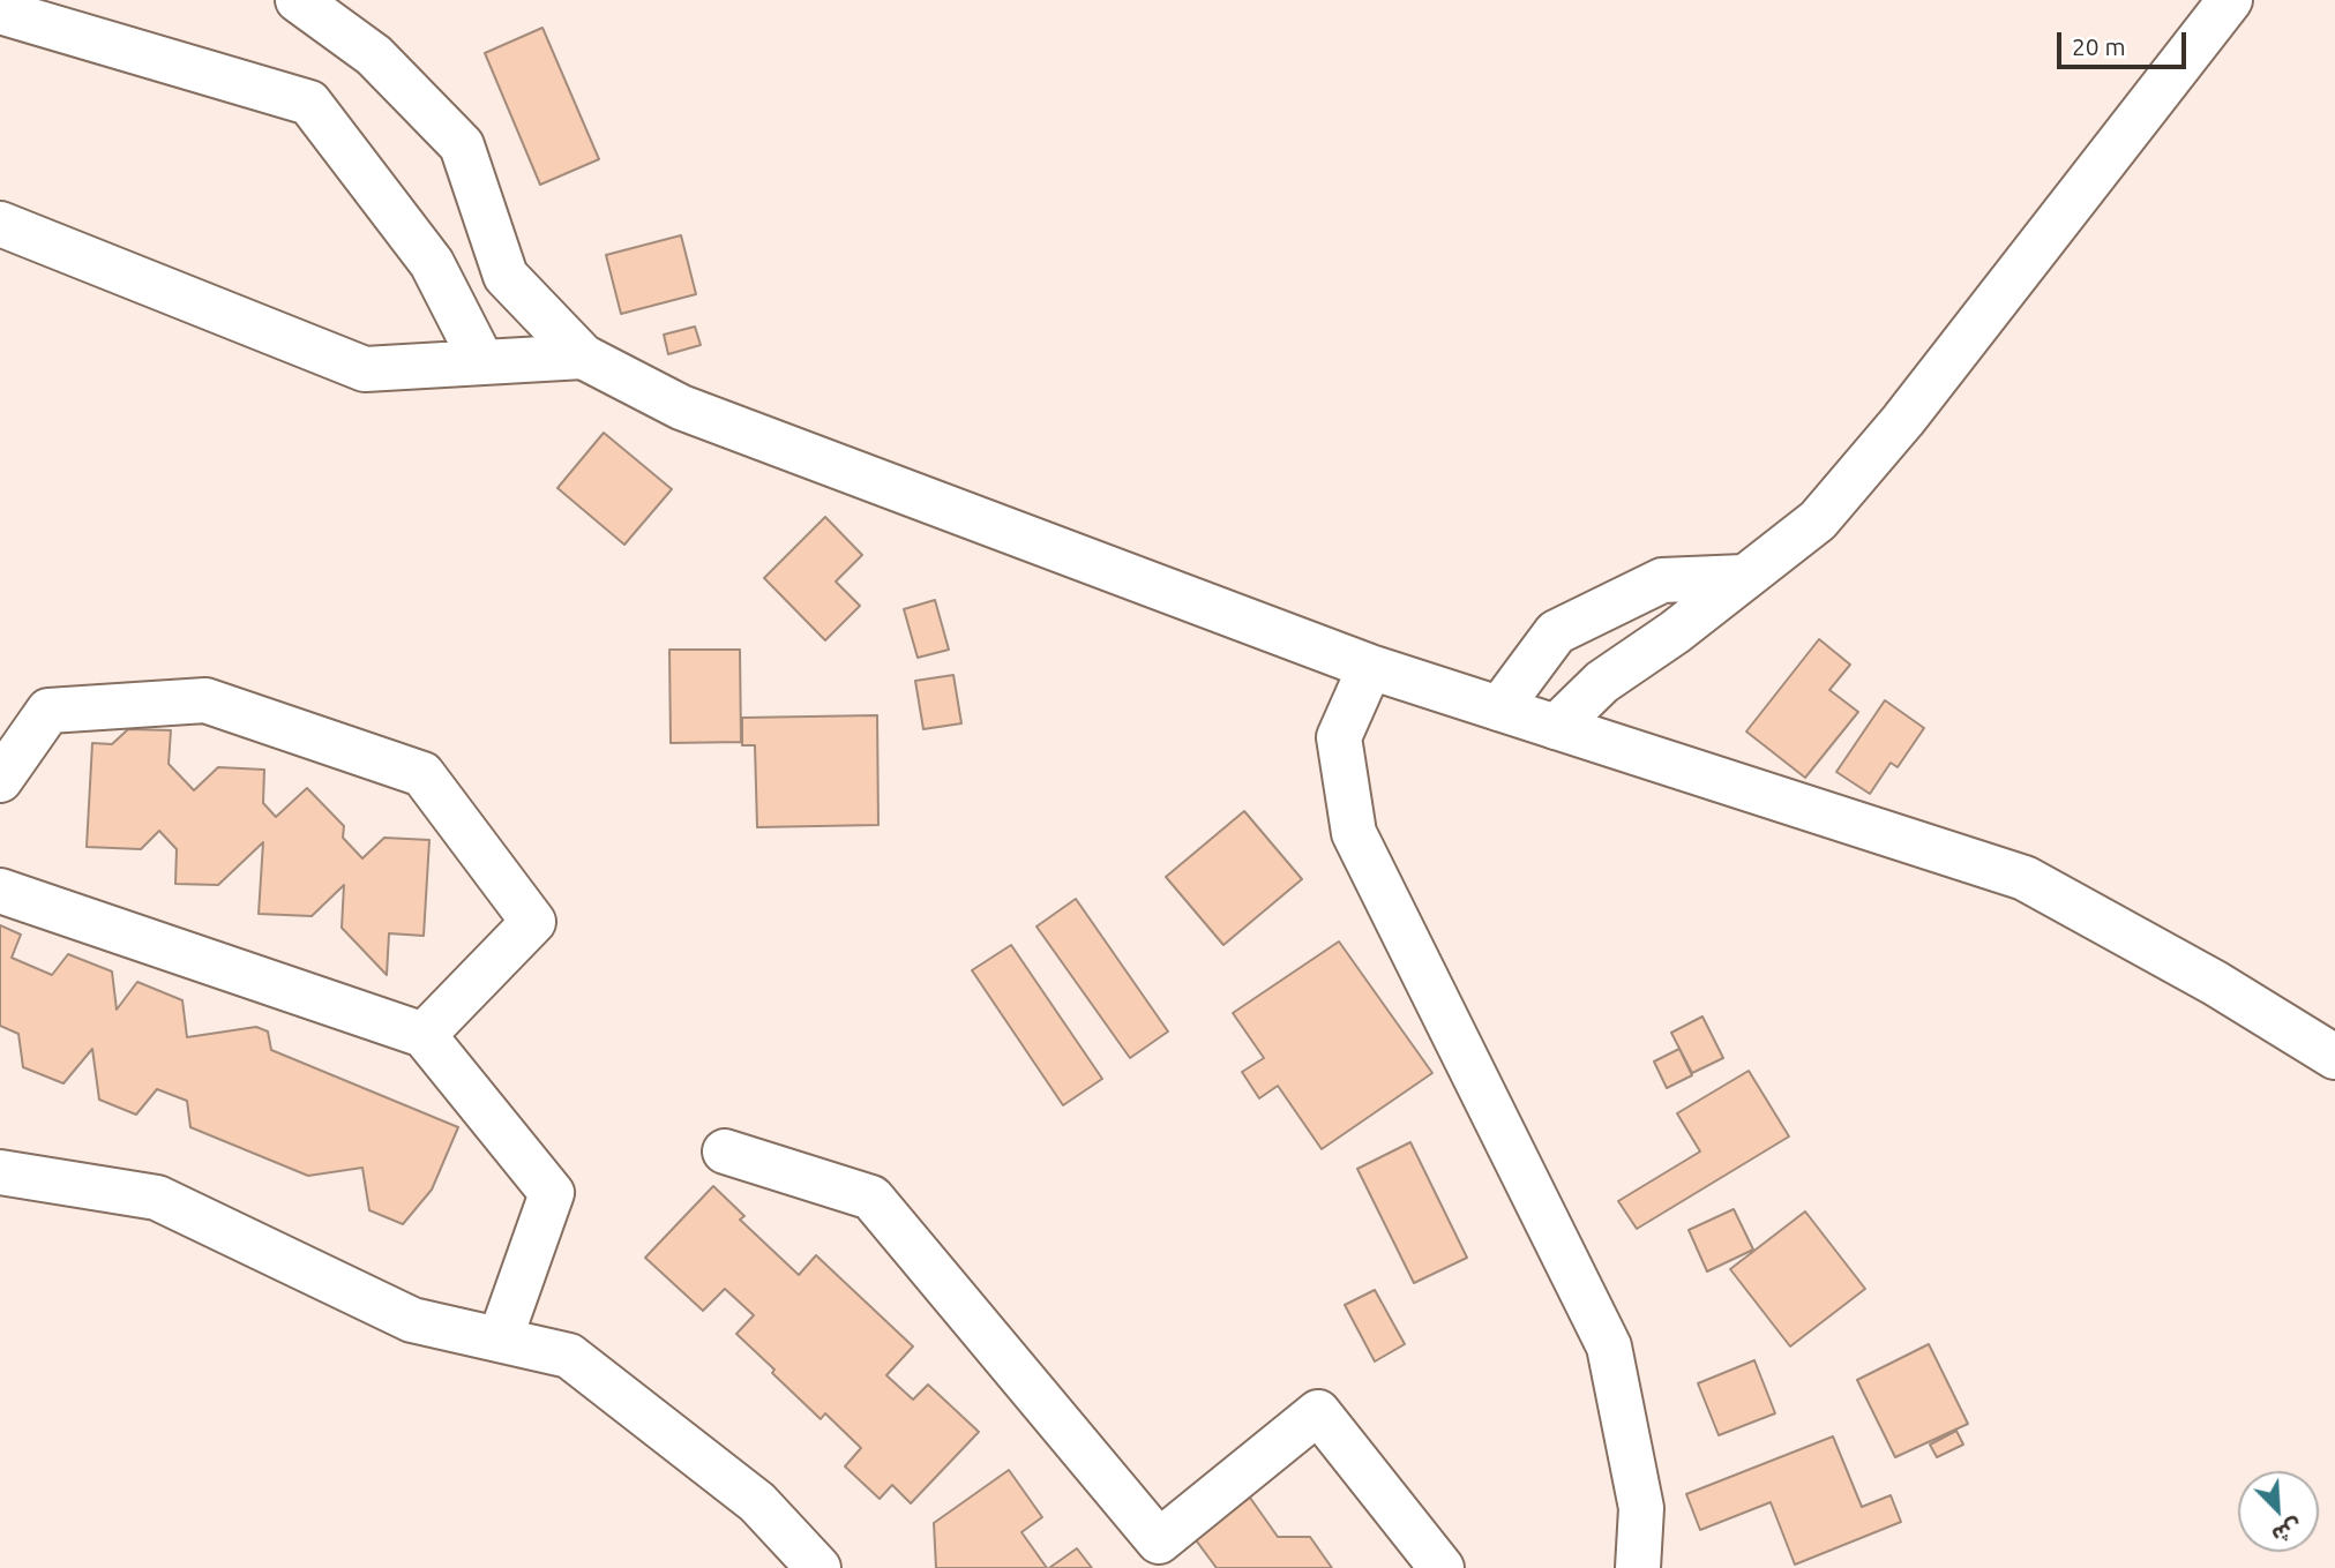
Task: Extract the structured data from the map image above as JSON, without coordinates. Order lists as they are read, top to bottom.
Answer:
{
  "scale_bar": "20 m",
  "north": "bottom right"
}
